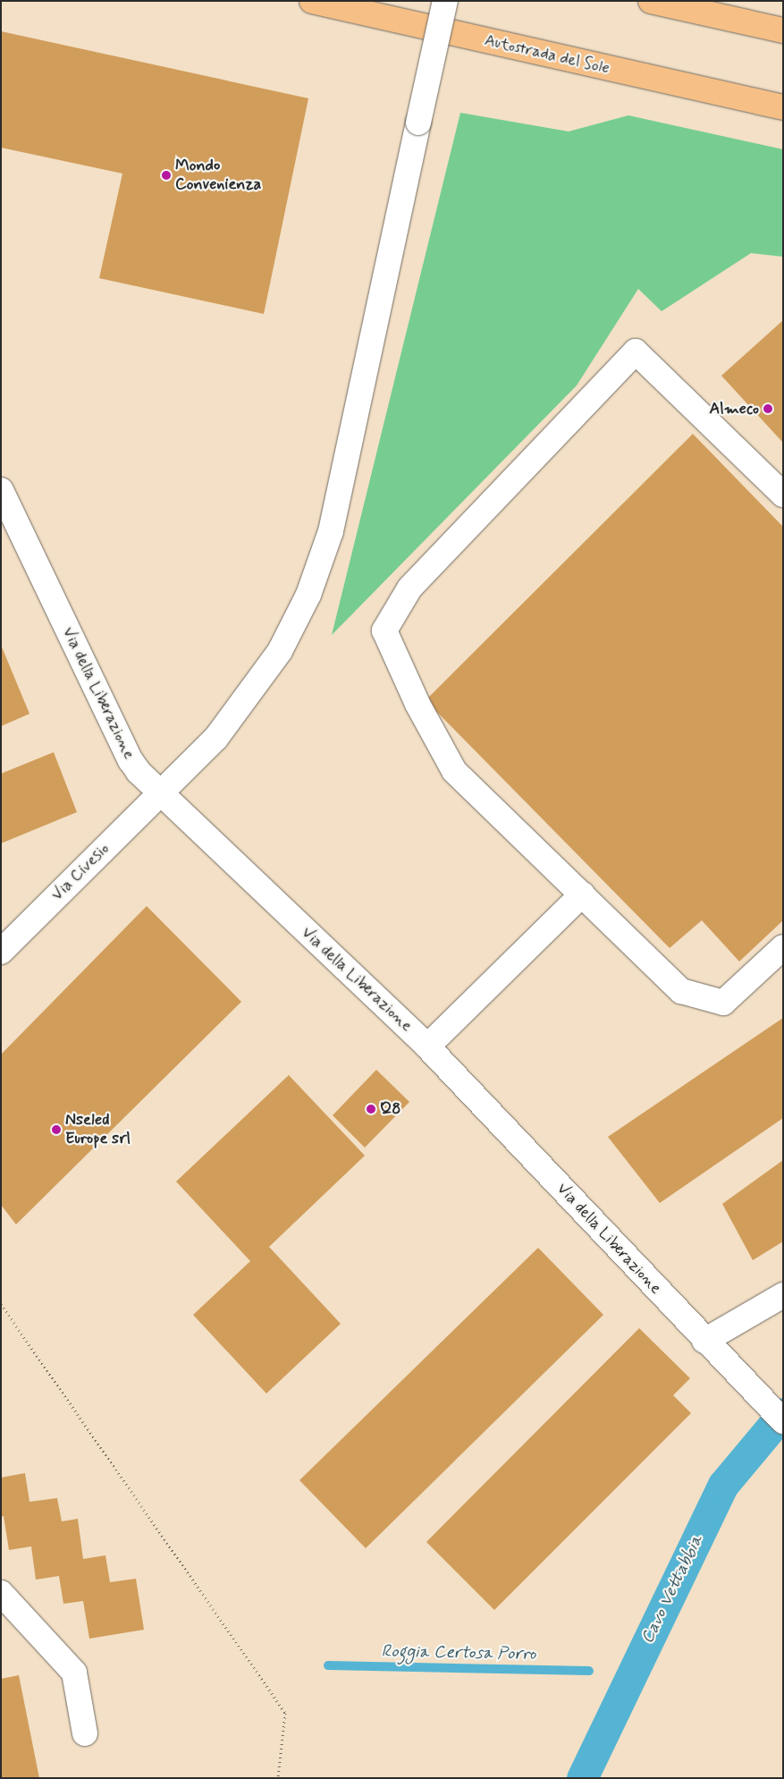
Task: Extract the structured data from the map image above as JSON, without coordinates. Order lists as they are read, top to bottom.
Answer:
{
  "streets": {
    "highway": ["Autostrada del Sole"],
    "street": ["Via della Liberazione", "Via Civesio"]
  },
  "crossings": [
    ["Via della Liberazione", "Via Civesio"]
  ],
  "water": ["Cavo Vettabbia", "Roggia Certosa Porro"],
  "places": [
    "Mondo Convenienza",
    "Almeco",
    "Q8",
    "Nseled Europe srl"
  ]
}
